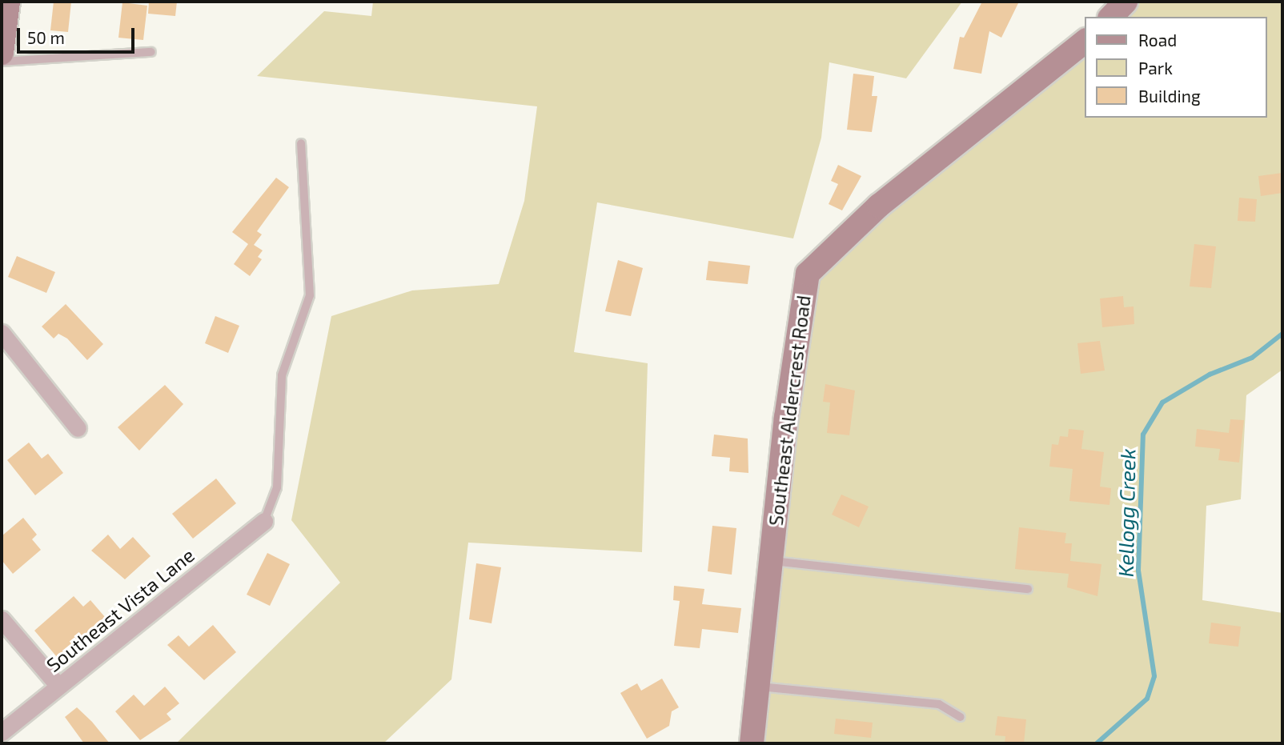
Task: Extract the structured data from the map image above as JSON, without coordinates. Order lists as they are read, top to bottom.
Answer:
{
  "streets": {
    "street": ["Southeast Aldercrest Road", "Southeast Vista Lane"]
  },
  "water": ["Kellogg Creek"],
  "legend": ["Road", "Park", "Building"],
  "scale_bar": "50 m"
}
